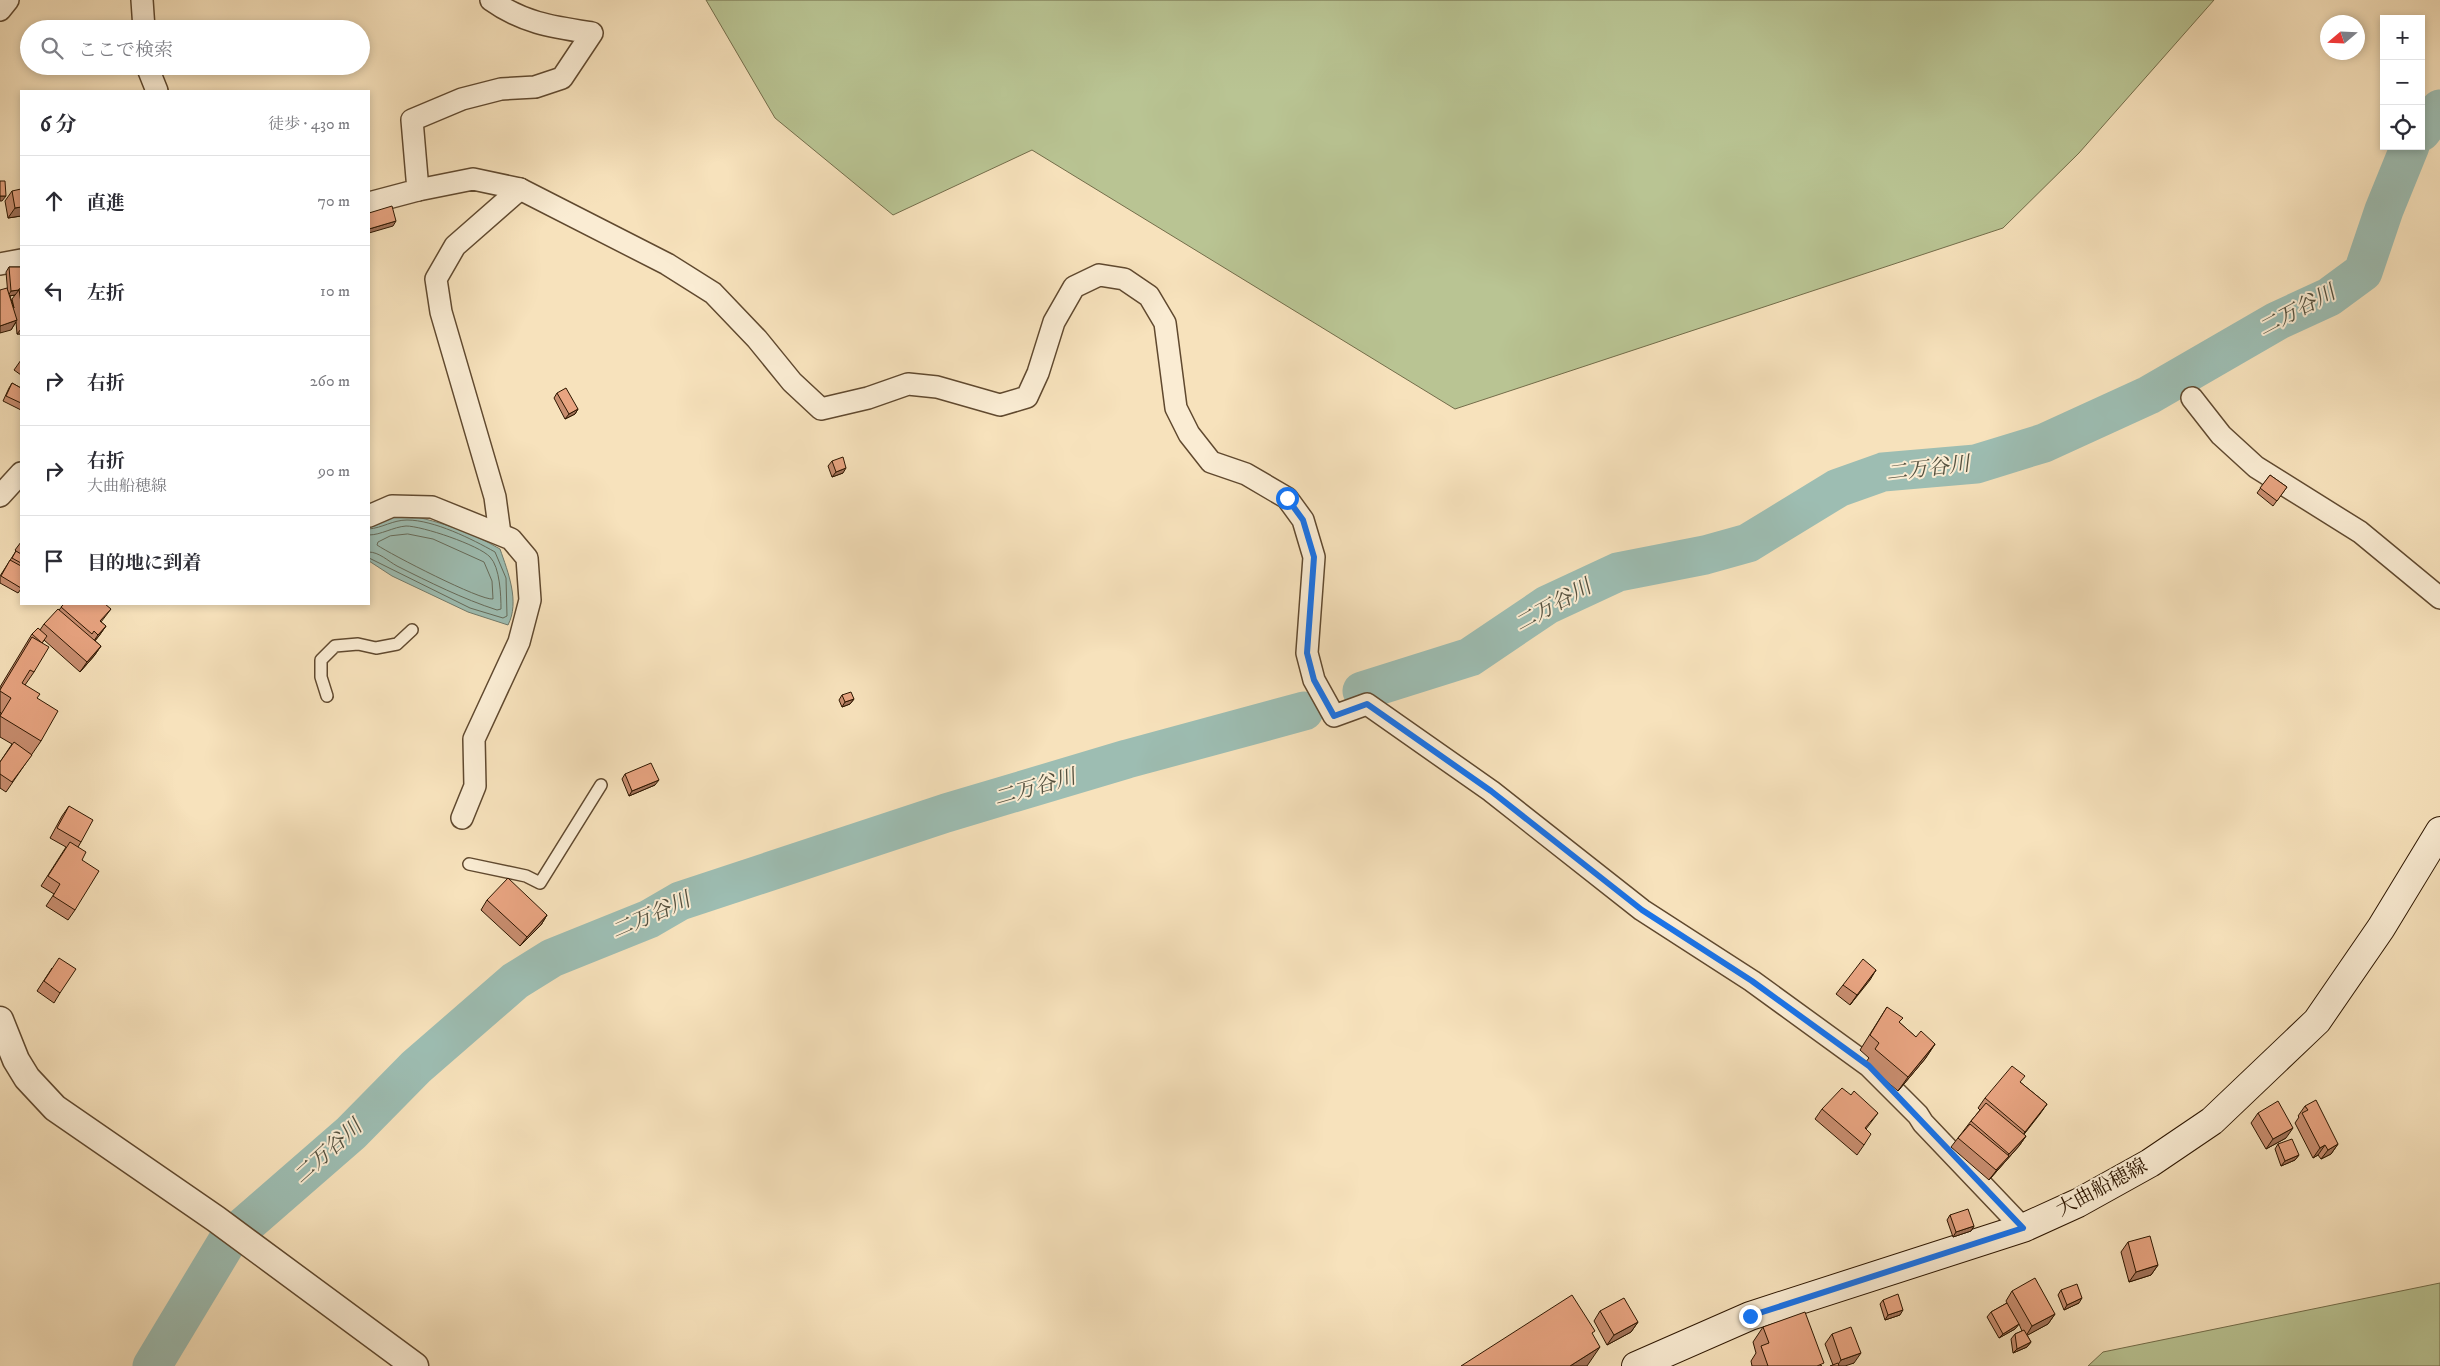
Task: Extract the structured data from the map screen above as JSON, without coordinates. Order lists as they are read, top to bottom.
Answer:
{
  "streets": {
    "main road": ["大曲船穂線"]
  },
  "water": ["二万谷川"],
  "north": "left",
  "page": {
    "map_buttons": ["+", "−"],
    "search": "ここで検索",
    "heading": ["6 分", "徒歩 · 430 m"],
    "list": [
      ["直進", "70 m"],
      ["左折", "10 m"],
      ["右折", "260 m"],
      ["右折", "大曲船穂線", "90 m"],
      "目的地に到着"
    ]
  }
}
